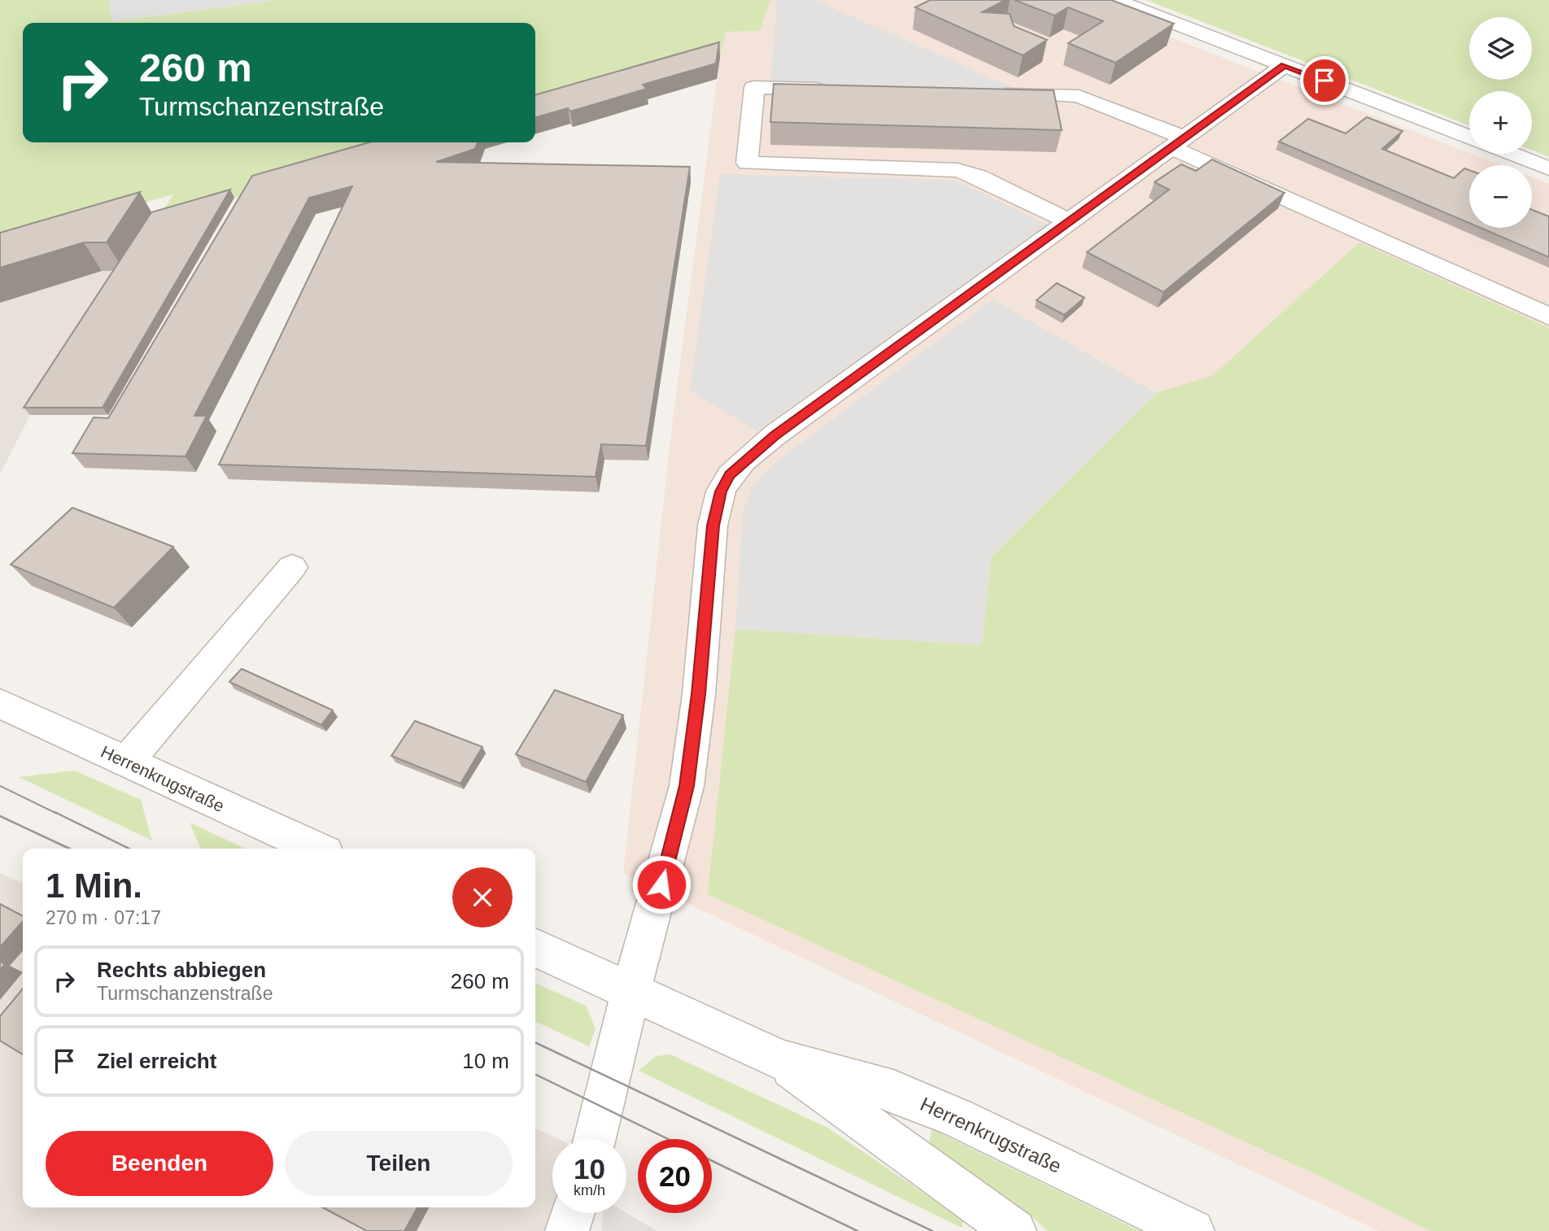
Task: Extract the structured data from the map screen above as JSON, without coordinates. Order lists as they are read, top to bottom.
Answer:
{
  "streets": {
    "street": ["Herrenkrugstraße"]
  },
  "page": {
    "map_buttons": ["+", "−"],
    "turn": ["260 m", "Turmschanzenstraße"],
    "heading": ["1 Min.", "270 m · 07:17"],
    "list": [
      {
        "name": "Rechts abbiegen",
        "note": "Turmschanzenstraße",
        "value": "260 m"
      },
      {
        "name": "Ziel erreicht",
        "value": "10 m"
      }
    ],
    "buttons": ["Beenden", "Teilen"],
    "speed": "10 km/h",
    "limit": "20"
  }
}
